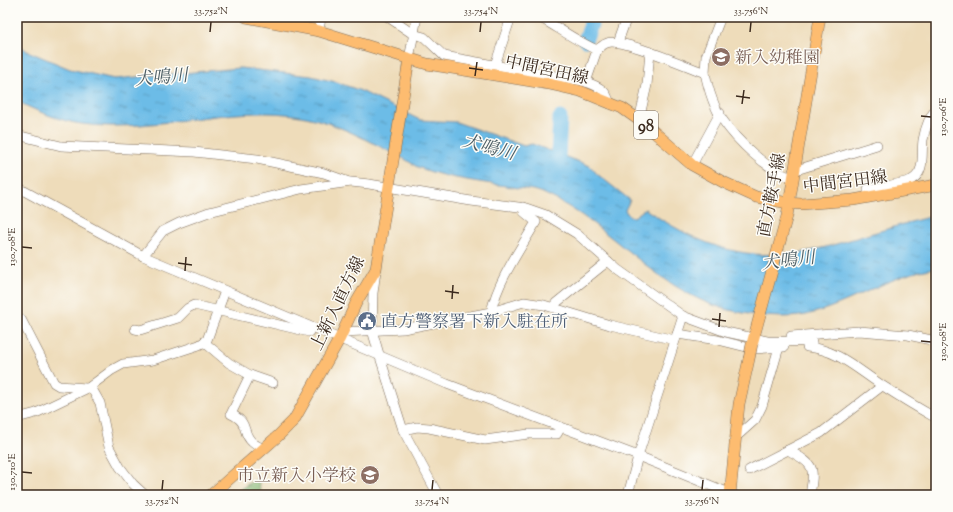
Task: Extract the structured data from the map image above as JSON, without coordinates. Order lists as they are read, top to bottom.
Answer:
{
  "streets": {
    "main road": [
      "中間宮田線",
      "98",
      "直方鞍手線",
      "上新入直方線"
    ]
  },
  "crossings": [
    ["中間宮田線", "直方鞍手線"],
    ["中間宮田線", "上新入直方線"]
  ],
  "water": ["犬鳴川"],
  "places": {
    "school or university": ["新入幼稚園", "市立新入小学校"],
    "public building": ["直方警察署下新入駐在所"]
  },
  "coordinates": [
    "33.752°N",
    "33.754°N",
    "33.756°N",
    "130.706°E",
    "130.708°E",
    "130.710°E"
  ]
}
